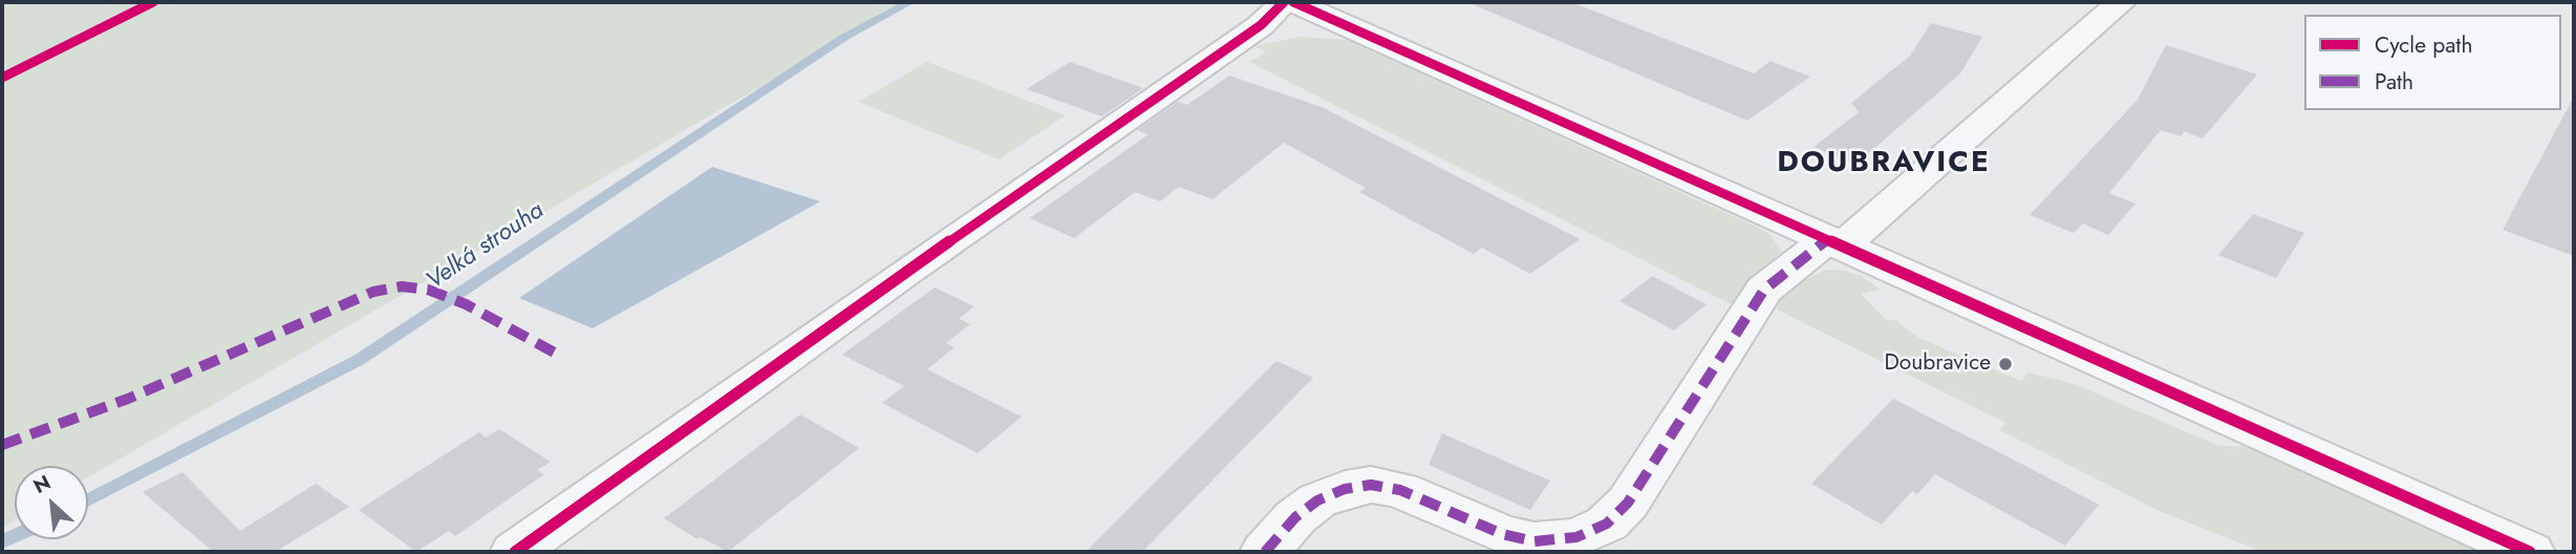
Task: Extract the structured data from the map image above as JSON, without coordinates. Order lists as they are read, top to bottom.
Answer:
{
  "districts": ["DOUBRAVICE"],
  "water": ["Velká strouha"],
  "places": ["Doubravice"],
  "legend": ["Cycle path", "Path"],
  "north": "top left"
}
